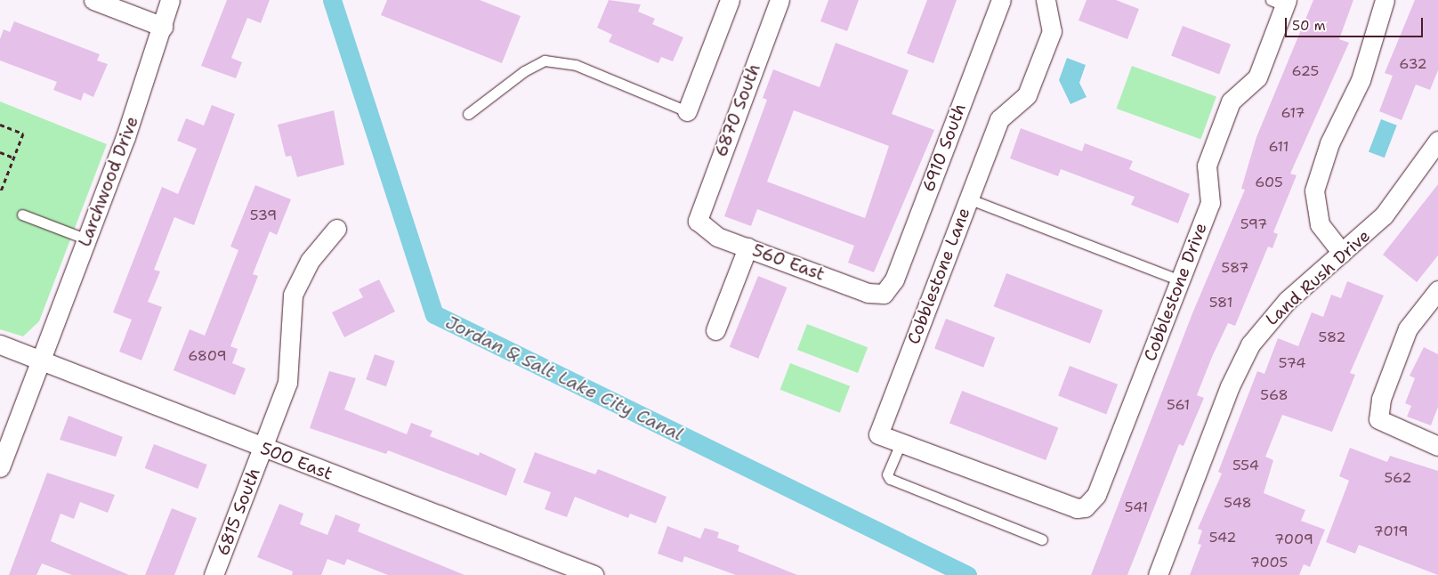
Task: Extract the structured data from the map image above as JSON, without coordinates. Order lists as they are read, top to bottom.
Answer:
{
  "streets": {
    "street": [
      "6870 South",
      "6910 South",
      "Larchwood Drive",
      "560 East",
      "Cobblestone Lane",
      "Land Rush Drive",
      "Cobblestone Drive",
      "500 East",
      "6815 South"
    ]
  },
  "crossings": [
    ["6870 South", "560 East"],
    ["6910 South", "560 East"],
    ["Larchwood Drive", "500 East"],
    ["Cobblestone Lane", "Cobblestone Drive"],
    ["500 East", "6815 South"]
  ],
  "water": ["Jordan & Salt Lake City Canal"],
  "house_numbers": [
    "632",
    "625",
    "617",
    "611",
    "605",
    "539",
    "597",
    "587",
    "581",
    "582",
    "6809",
    "574",
    "568",
    "561",
    "554",
    "562",
    "548",
    "541",
    "7019",
    "542",
    "7009",
    "7005"
  ],
  "scale_bar": "50 m"
}
